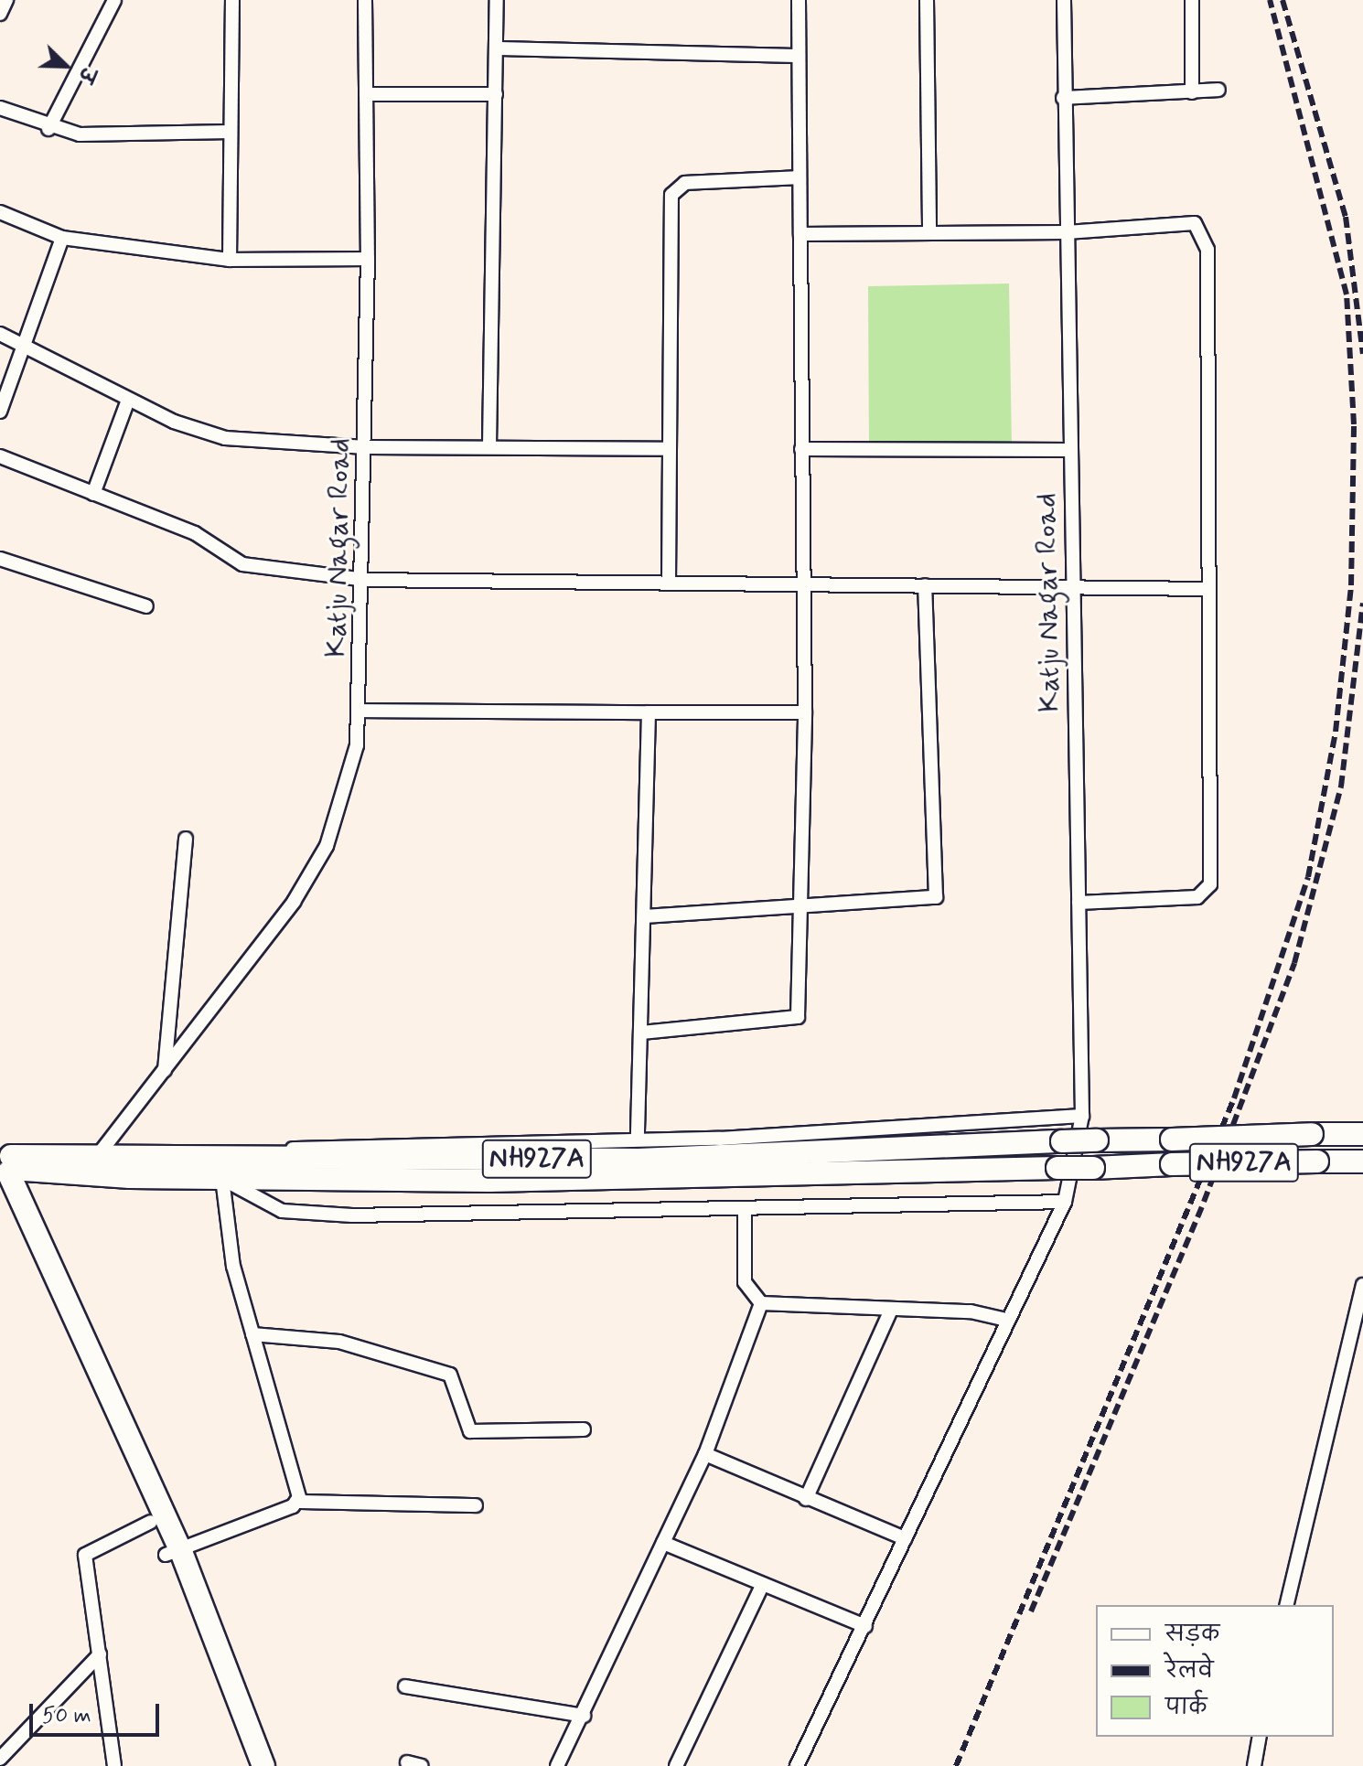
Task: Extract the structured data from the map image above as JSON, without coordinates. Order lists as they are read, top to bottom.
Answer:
{
  "streets": {
    "highway": ["NH927A"],
    "street": ["Katju Nagar Road"]
  },
  "crossings": [
    ["Katju Nagar Road", "NH927A"]
  ],
  "legend": ["सड़क", "रेलवे", "पार्क"],
  "scale_bar": "50 m",
  "north": "bottom right"
}
